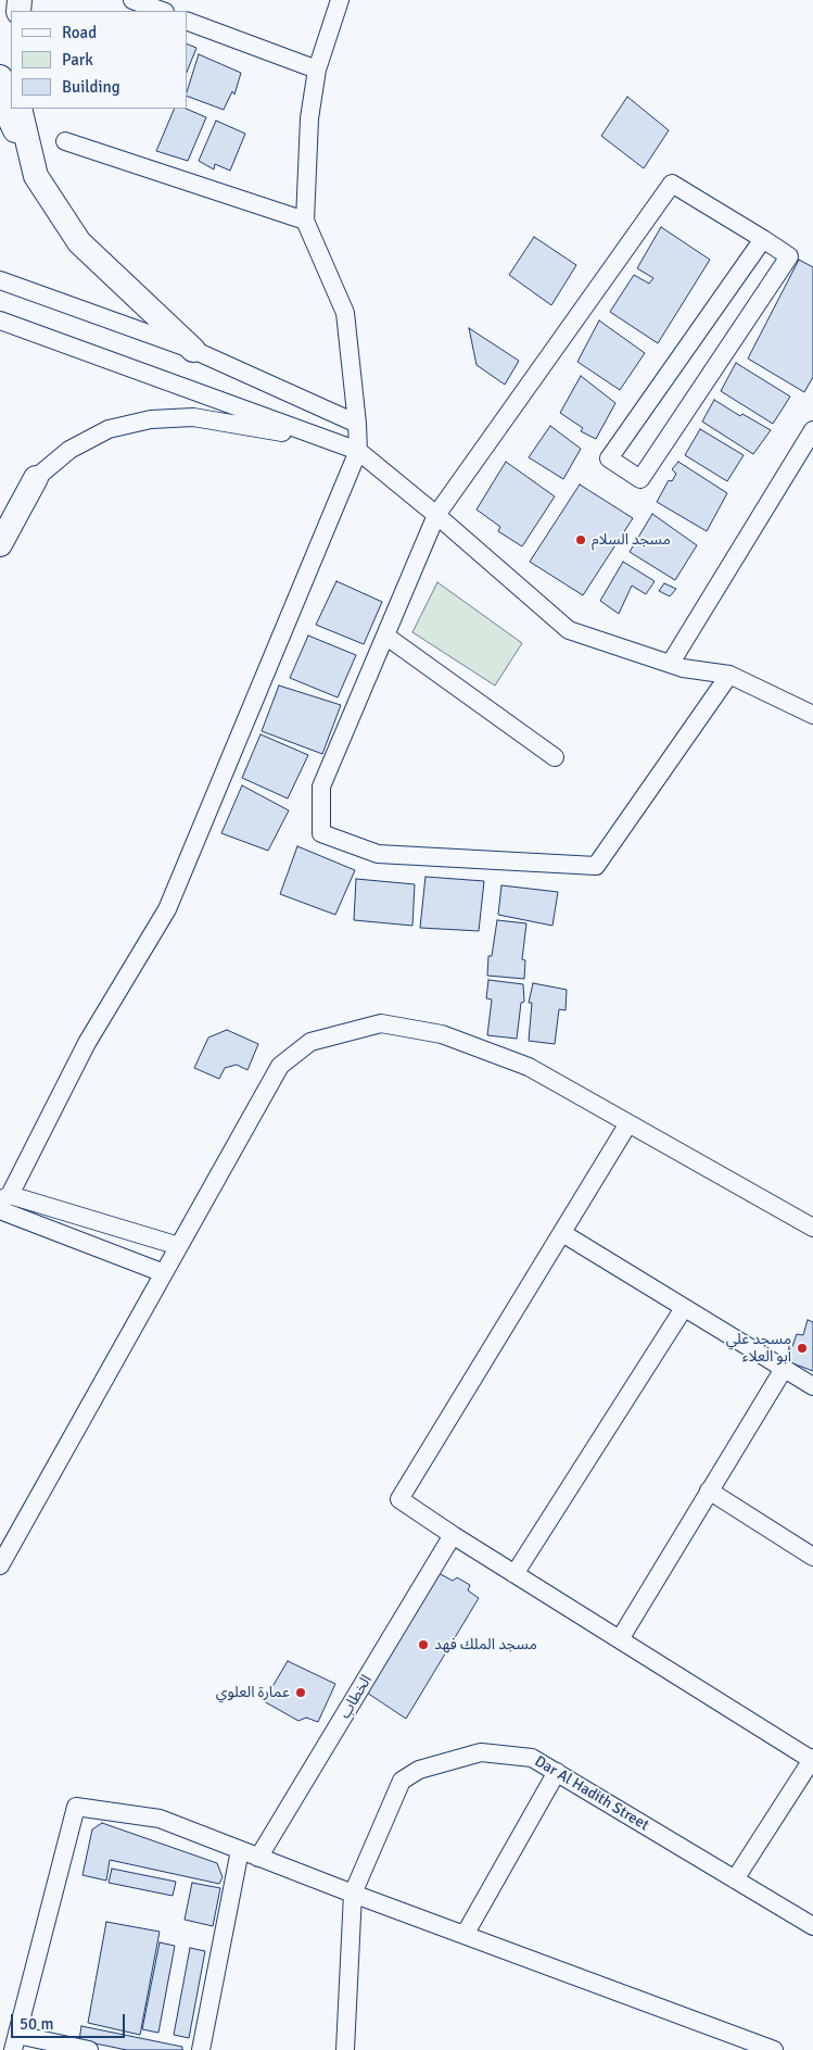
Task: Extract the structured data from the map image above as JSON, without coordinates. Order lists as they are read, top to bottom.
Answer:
{
  "streets": {
    "street": ["الخطاب", "Dar Al Hadith Street"]
  },
  "places": [
    "مسجد السلام",
    "مسجد علي أبو العلاء",
    "مسجد الملك فهد",
    "عمارة العلوي"
  ],
  "legend": ["Road", "Park", "Building"],
  "scale_bar": "50 m"
}
